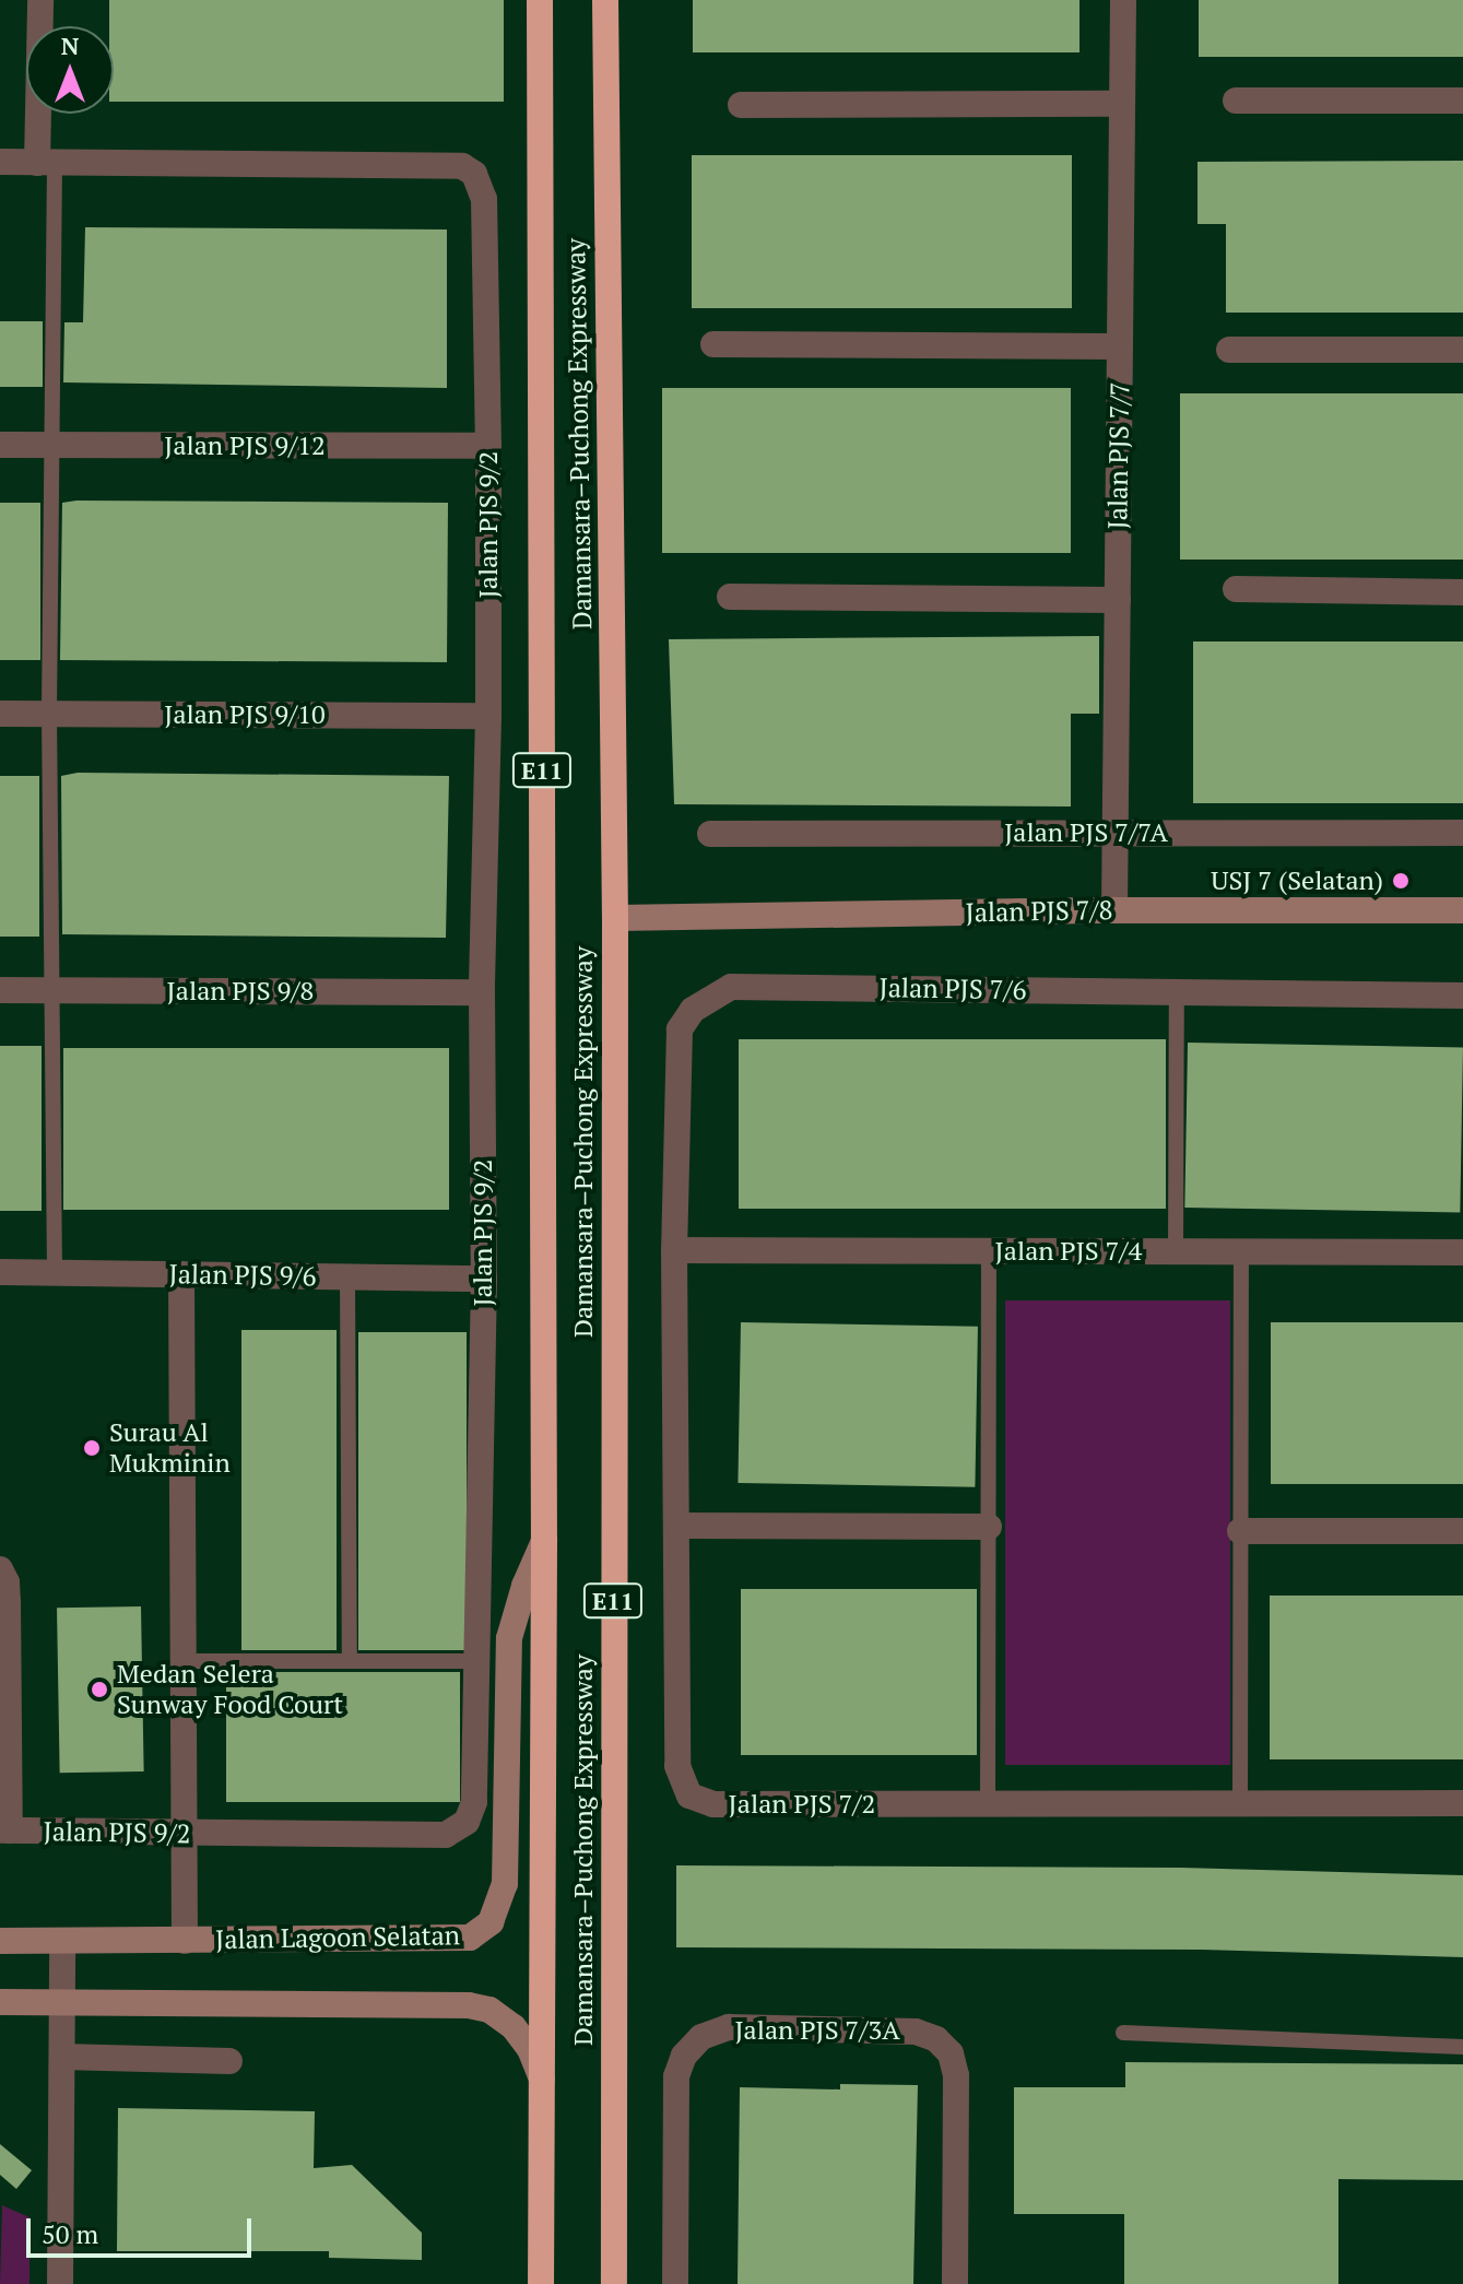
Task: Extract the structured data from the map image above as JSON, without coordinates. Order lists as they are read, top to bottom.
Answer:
{
  "streets": {
    "highway": ["Damansara–Puchong Expressway", "E11"],
    "main road": ["Jalan PJS 7/8", "Jalan Lagoon Selatan"],
    "street": [
      "Jalan PJS 9/12",
      "Jalan PJS 7/7",
      "Jalan PJS 9/2",
      "Jalan PJS 9/10",
      "Jalan PJS 7/7A",
      "Jalan PJS 7/6",
      "Jalan PJS 9/8",
      "Jalan PJS 7/4",
      "Jalan PJS 9/6",
      "Jalan PJS 7/2",
      "Jalan PJS 7/3A"
    ]
  },
  "crossings": [
    ["Damansara–Puchong Expressway", "Jalan PJS 7/8"],
    ["Damansara–Puchong Expressway", "Jalan Lagoon Selatan"],
    ["Jalan PJS 9/12", "Jalan PJS 9/2"],
    ["Jalan PJS 7/7", "Jalan PJS 7/7A"],
    ["Jalan PJS 7/7", "Jalan PJS 7/8"],
    ["Jalan PJS 9/2", "Jalan PJS 9/10"],
    ["Jalan PJS 9/2", "Jalan PJS 9/8"],
    ["Jalan PJS 9/2", "Jalan PJS 9/6"],
    ["Jalan PJS 7/6", "Jalan PJS 7/4"],
    ["Jalan PJS 7/6", "Jalan PJS 7/2"],
    ["Jalan PJS 7/4", "Jalan PJS 7/2"]
  ],
  "places": ["USJ 7 (Selatan)", "Surau Al Mukminin", "Medan Selera Sunway Food Court"],
  "scale_bar": "50 m",
  "north": "top"
}
